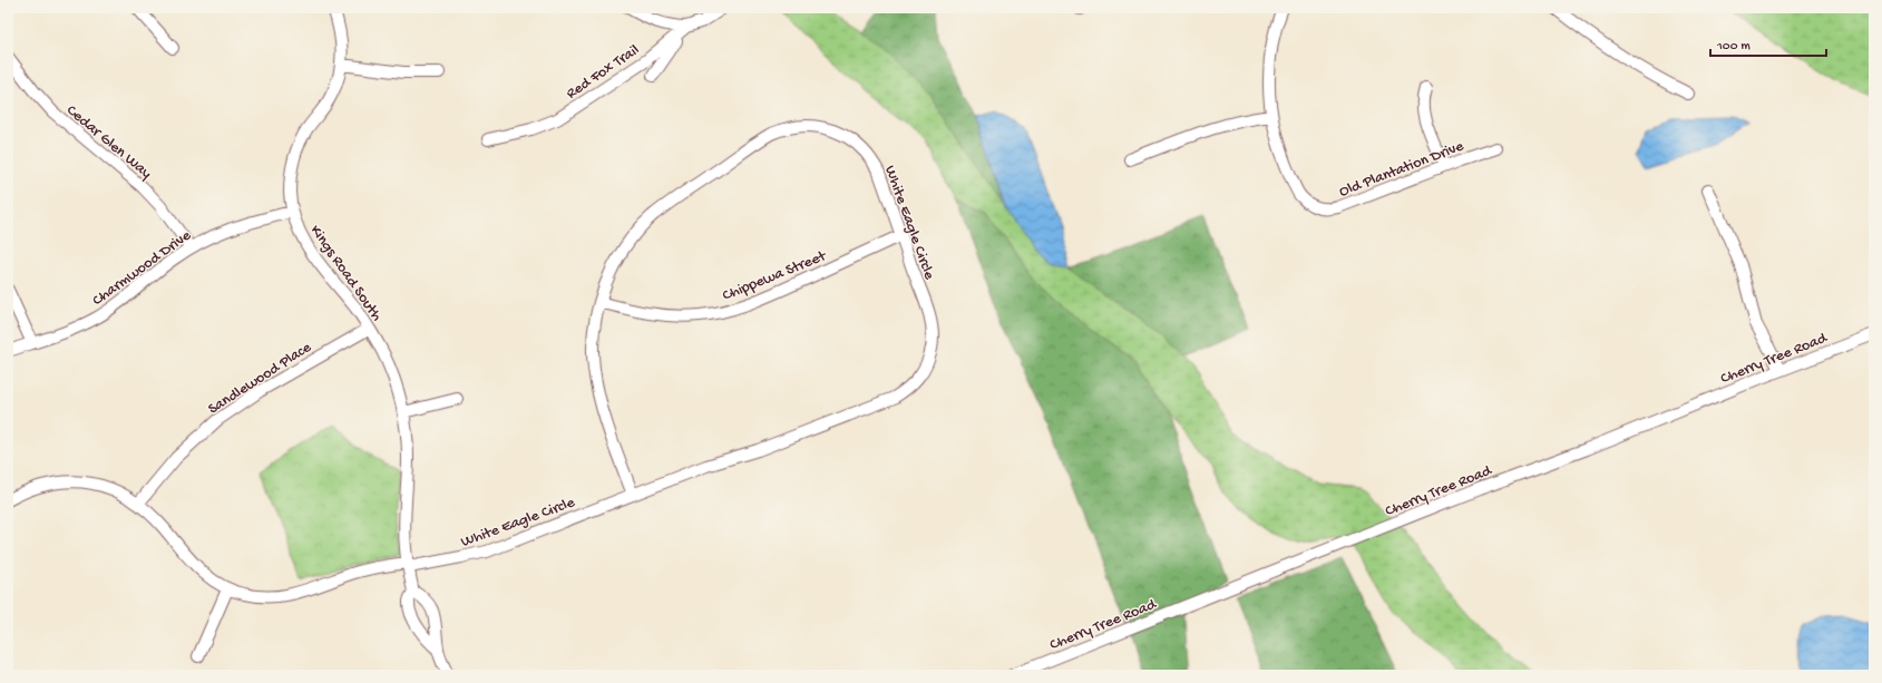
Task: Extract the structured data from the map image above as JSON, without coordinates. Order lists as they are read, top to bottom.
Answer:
{
  "streets": {
    "street": [
      "Red Fox Trail",
      "Cedar Glen Way",
      "Old Plantation Drive",
      "White Eagle Circle",
      "Charmwood Drive",
      "Kings Road South",
      "Chippewa Street",
      "Cherry Tree Road",
      "Sandlewood Place"
    ]
  },
  "crossings": [
    ["Cedar Glen Way", "Charmwood Drive"],
    ["White Eagle Circle", "Kings Road South"],
    ["White Eagle Circle", "Chippewa Street"],
    ["Charmwood Drive", "Kings Road South"],
    ["Kings Road South", "Sandlewood Place"]
  ],
  "scale_bar": "100 m"
}
